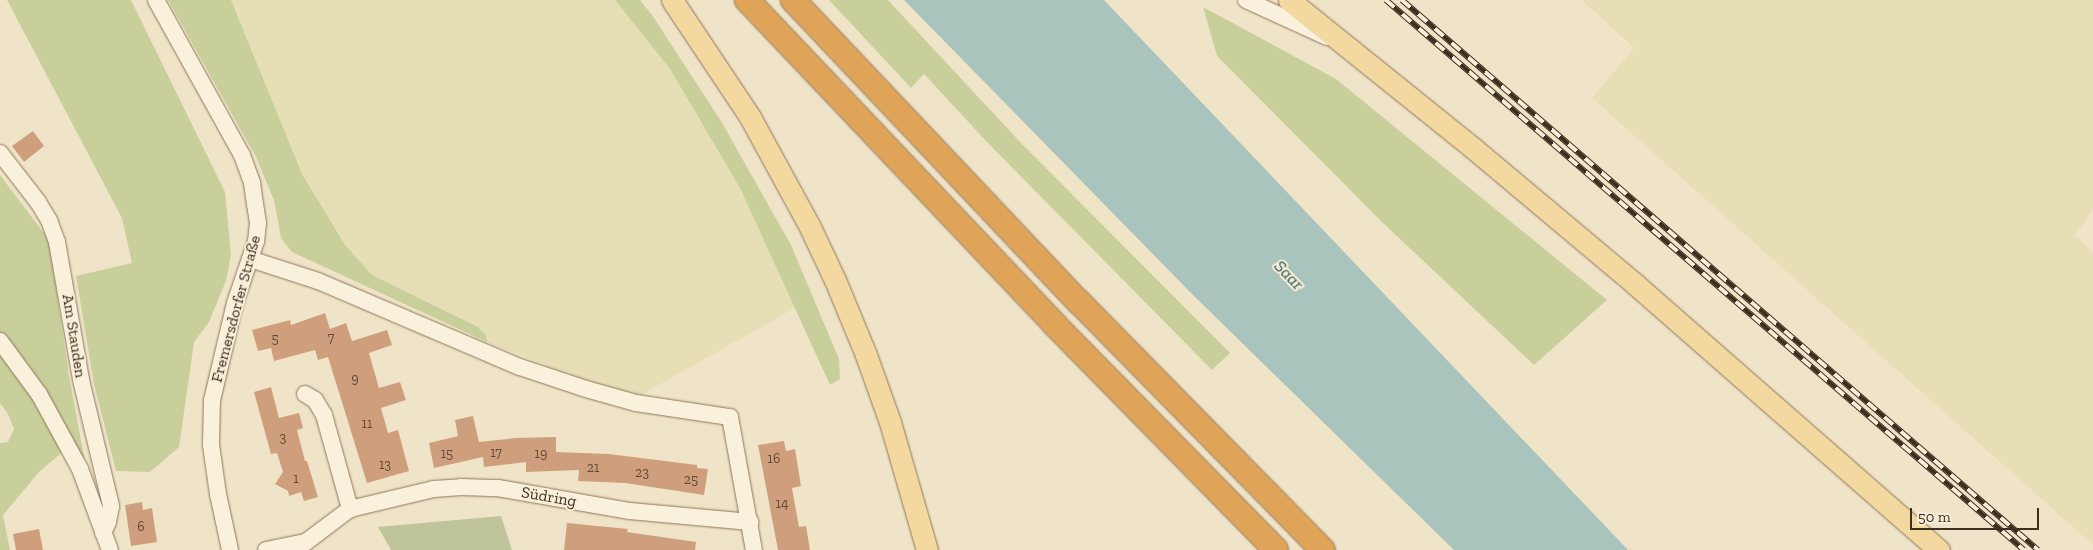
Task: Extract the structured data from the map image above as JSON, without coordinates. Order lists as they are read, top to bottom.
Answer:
{
  "streets": {
    "street": ["Fremersdorfer Straße", "Am Stauden", "Südring"]
  },
  "water": ["Saar"],
  "house_numbers": [
    "7",
    "5",
    "9",
    "11",
    "3",
    "17",
    "15",
    "19",
    "16",
    "13",
    "21",
    "23",
    "1",
    "25",
    "14",
    "6"
  ],
  "scale_bar": "50 m"
}
